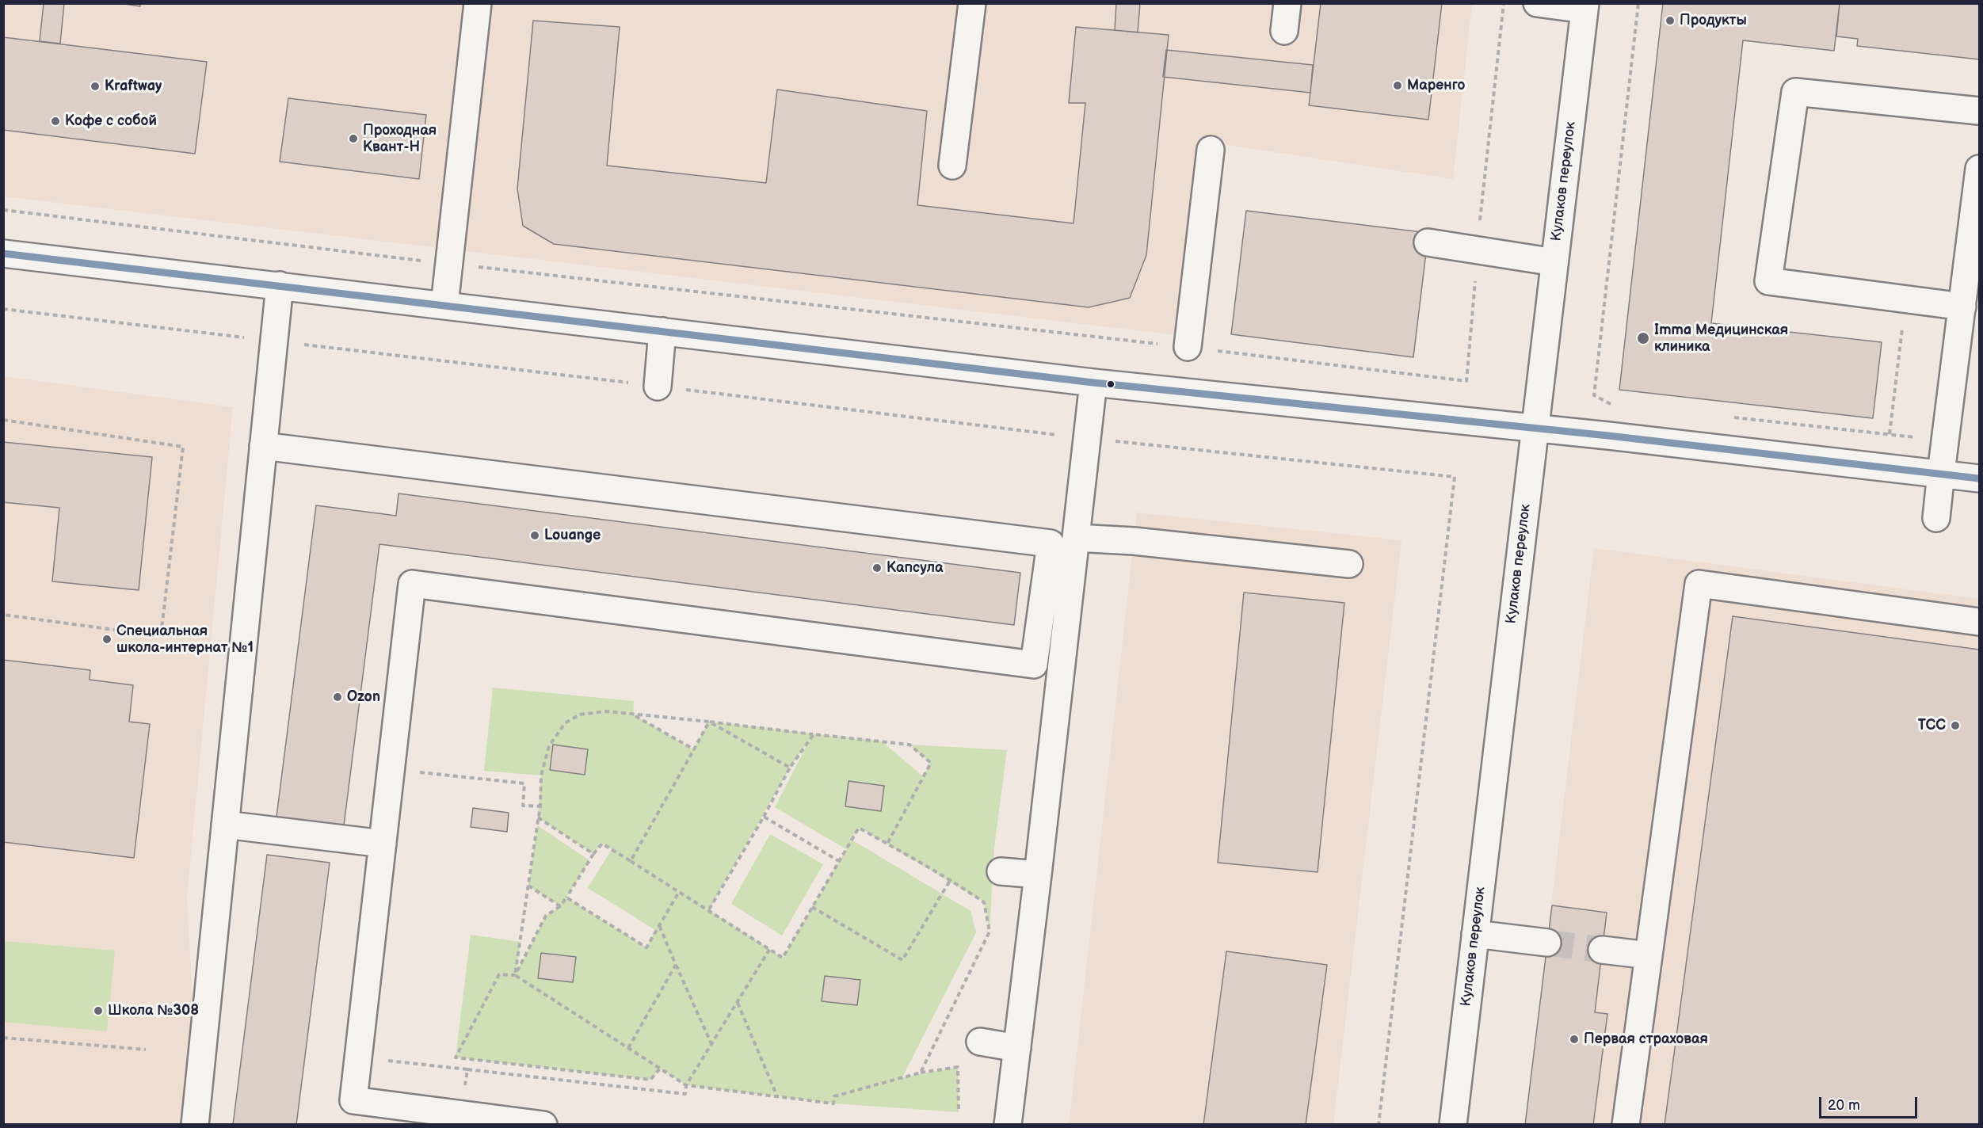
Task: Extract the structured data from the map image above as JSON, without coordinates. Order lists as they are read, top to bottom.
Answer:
{
  "streets": {
    "street": ["Кулаков переулок"]
  },
  "places": [
    "Продукты",
    "Маренго",
    "Kraftway",
    "Кофе с собой",
    "Проходная Квант-Н",
    "Imma Медицинская клиника",
    "Louange",
    "Капсула",
    "Специальная школа-интернат №1",
    "Ozon",
    "TCC",
    "Школа №308",
    "Первая страховая"
  ],
  "scale_bar": "20 m"
}
